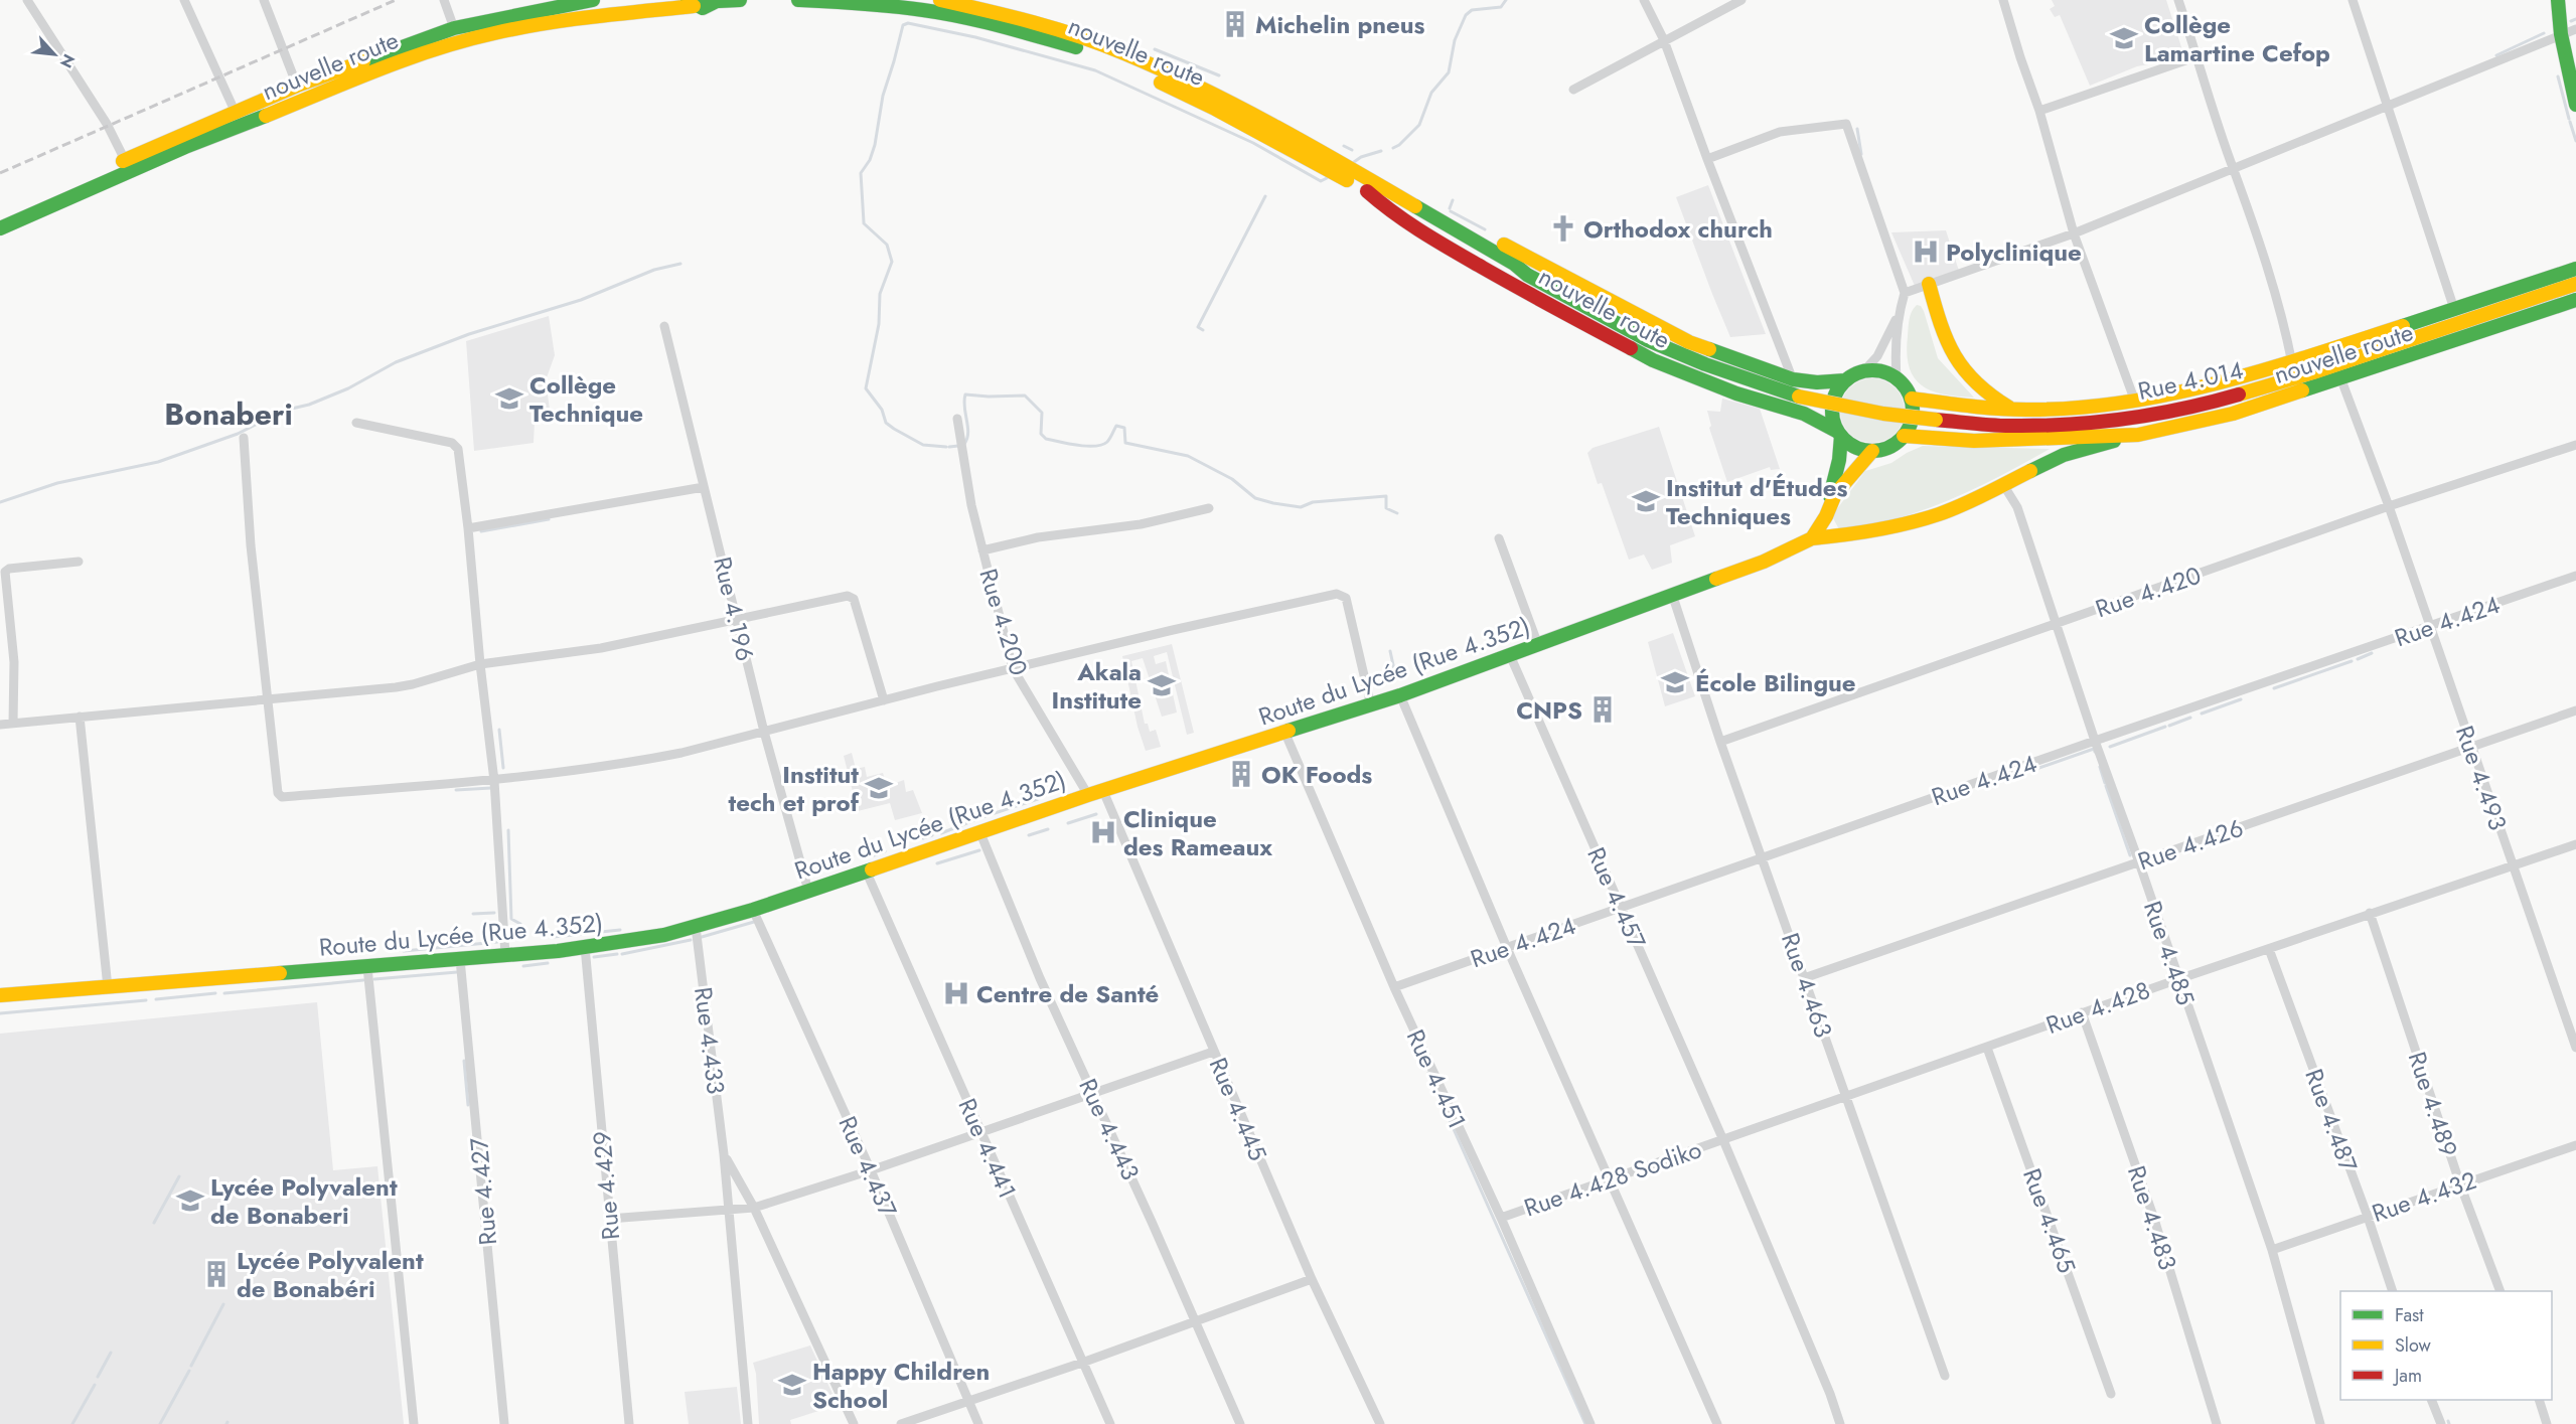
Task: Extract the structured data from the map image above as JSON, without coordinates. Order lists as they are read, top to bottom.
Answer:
{
  "streets": {
    "main road": ["nouvelle route", "Rue 4.014", "Route du Lycée (Rue 4.352)"],
    "street": [
      "Rue 4.420",
      "Rue 4.196",
      "Rue 4.424",
      "Rue 4.200",
      "Rue 4.493",
      "Rue 4.426",
      "Rue 4.457",
      "Rue 4.485",
      "Rue 4.463",
      "Rue 4.428",
      "Rue 4.433",
      "Rue 4.451",
      "Rue 4.489",
      "Rue 4.445",
      "Rue 4.487",
      "Rue 4.443",
      "Rue 4.441",
      "Rue 4.437",
      "Rue 4.428 Sodiko",
      "Rue 4.429",
      "Rue 4.427",
      "Rue 4.432",
      "Rue 4.483",
      "Rue 4.465"
    ]
  },
  "crossings": [
    ["nouvelle route", "Rue 4.014"],
    ["nouvelle route", "Rue 4.493"],
    ["Rue 4.420", "Rue 4.493"],
    ["Rue 4.420", "Rue 4.485"],
    ["Rue 4.420", "Rue 4.463"],
    ["Rue 4.196", "Route du Lycée (Rue 4.352)"],
    ["Rue 4.424", "Rue 4.493"],
    ["Rue 4.424", "Rue 4.457"],
    ["Rue 4.424", "Rue 4.485"],
    ["Rue 4.424", "Rue 4.463"],
    ["Rue 4.424", "Rue 4.451"],
    ["Rue 4.200", "Route du Lycée (Rue 4.352)"],
    ["Route du Lycée (Rue 4.352)", "Rue 4.457"],
    ["Route du Lycée (Rue 4.352)", "Rue 4.463"],
    ["Route du Lycée (Rue 4.352)", "Rue 4.433"],
    ["Route du Lycée (Rue 4.352)", "Rue 4.451"],
    ["Route du Lycée (Rue 4.352)", "Rue 4.445"],
    ["Route du Lycée (Rue 4.352)", "Rue 4.443"],
    ["Route du Lycée (Rue 4.352)", "Rue 4.441"],
    ["Route du Lycée (Rue 4.352)", "Rue 4.437"],
    ["Route du Lycée (Rue 4.352)", "Rue 4.429"],
    ["Route du Lycée (Rue 4.352)", "Rue 4.427"],
    ["Rue 4.493", "Rue 4.426"],
    ["Rue 4.493", "Rue 4.428"],
    ["Rue 4.426", "Rue 4.485"],
    ["Rue 4.426", "Rue 4.463"],
    ["Rue 4.457", "Rue 4.428"],
    ["Rue 4.457", "Rue 4.428 Sodiko"],
    ["Rue 4.485", "Rue 4.428"],
    ["Rue 4.485", "Rue 4.432"],
    ["Rue 4.463", "Rue 4.428"],
    ["Rue 4.428", "Rue 4.489"],
    ["Rue 4.428", "Rue 4.487"],
    ["Rue 4.428", "Rue 4.428 Sodiko"],
    ["Rue 4.428", "Rue 4.483"],
    ["Rue 4.428", "Rue 4.465"],
    ["Rue 4.451", "Rue 4.428 Sodiko"],
    ["Rue 4.489", "Rue 4.432"],
    ["Rue 4.487", "Rue 4.432"]
  ],
  "districts": ["Bonaberi"],
  "places": {
    "building": [
      "Michelin pneus",
      "CNPS",
      "OK Foods",
      "Lycée Polyvalent de Bonabéri"
    ],
    "school or university": [
      "Collège Lamartine Cefop",
      "Collège Technique",
      "Institut d'Études Techniques",
      "École Bilingue",
      "Akala Institute",
      "Institut tech et prof",
      "Lycée Polyvalent de Bonaberi",
      "Happy Children School"
    ],
    "church": ["Orthodox church"],
    "hospital": ["Polyclinique", "Clinique des Rameaux", "Centre de Santé"]
  },
  "legend": ["Fast", "Slow", "Jam"],
  "north": "bottom right"
}
